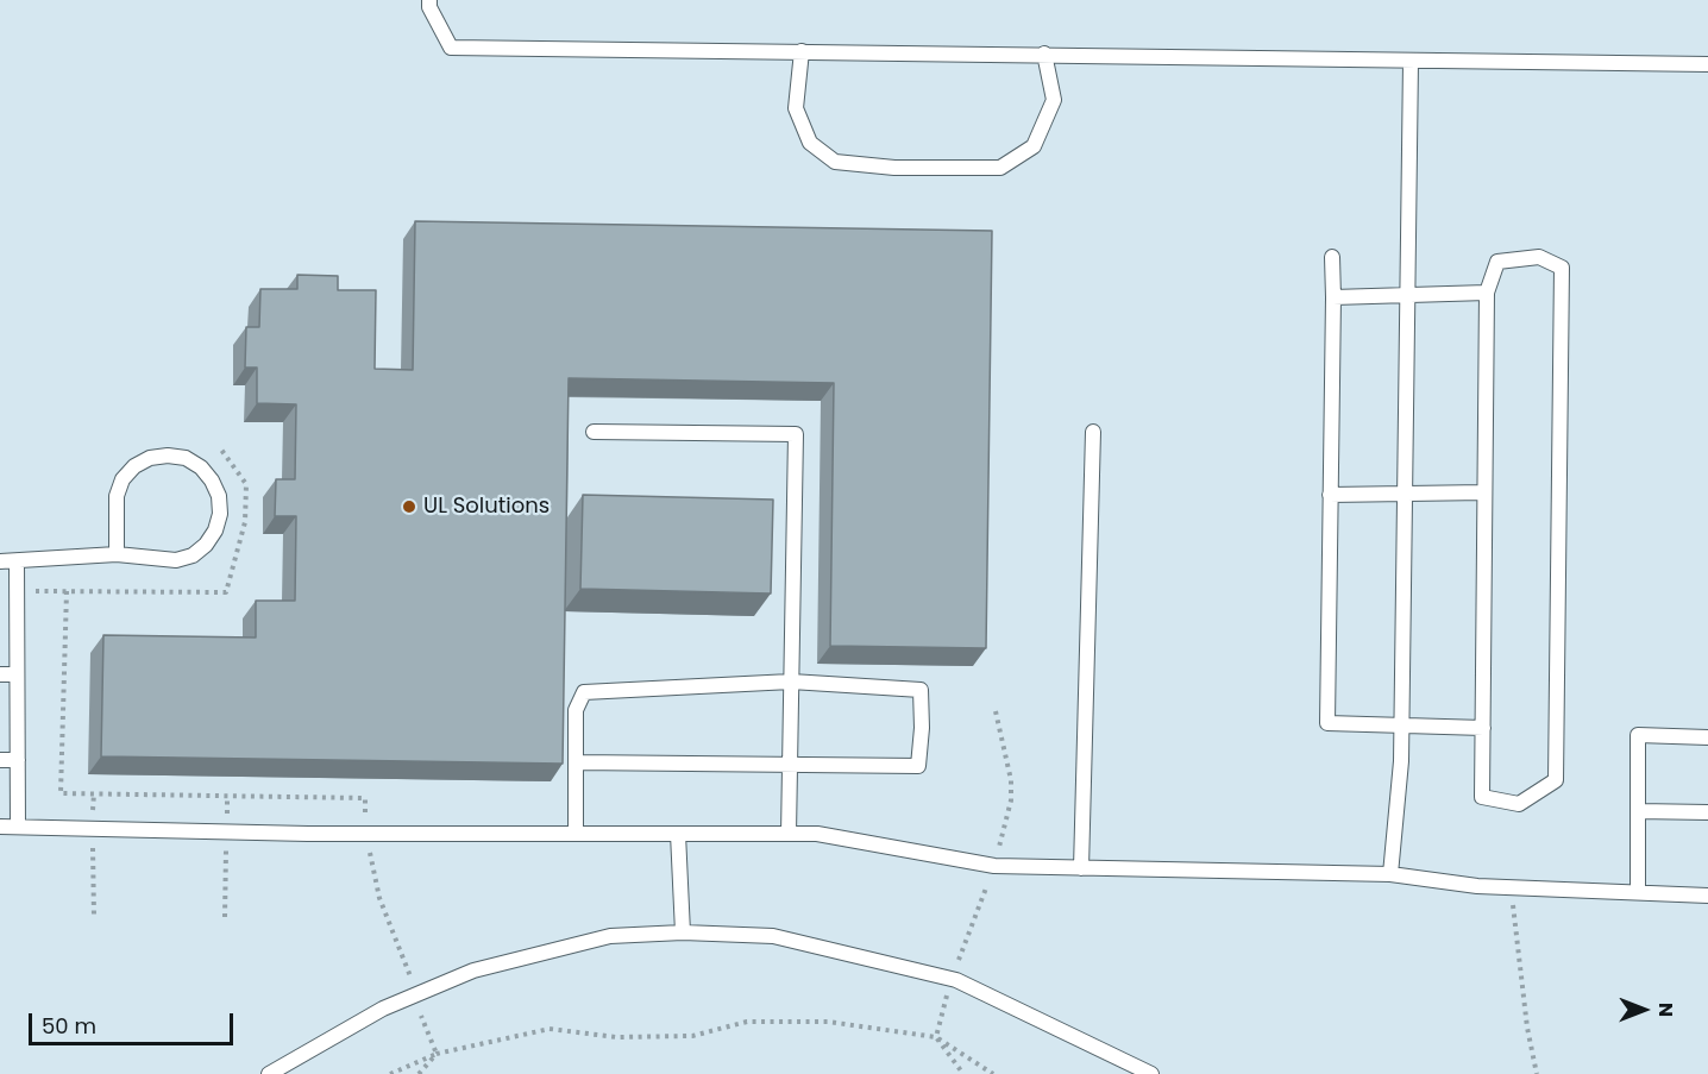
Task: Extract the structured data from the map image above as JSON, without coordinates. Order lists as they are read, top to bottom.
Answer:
{
  "places": ["UL Solutions"],
  "scale_bar": "50 m",
  "north": "right"
}
